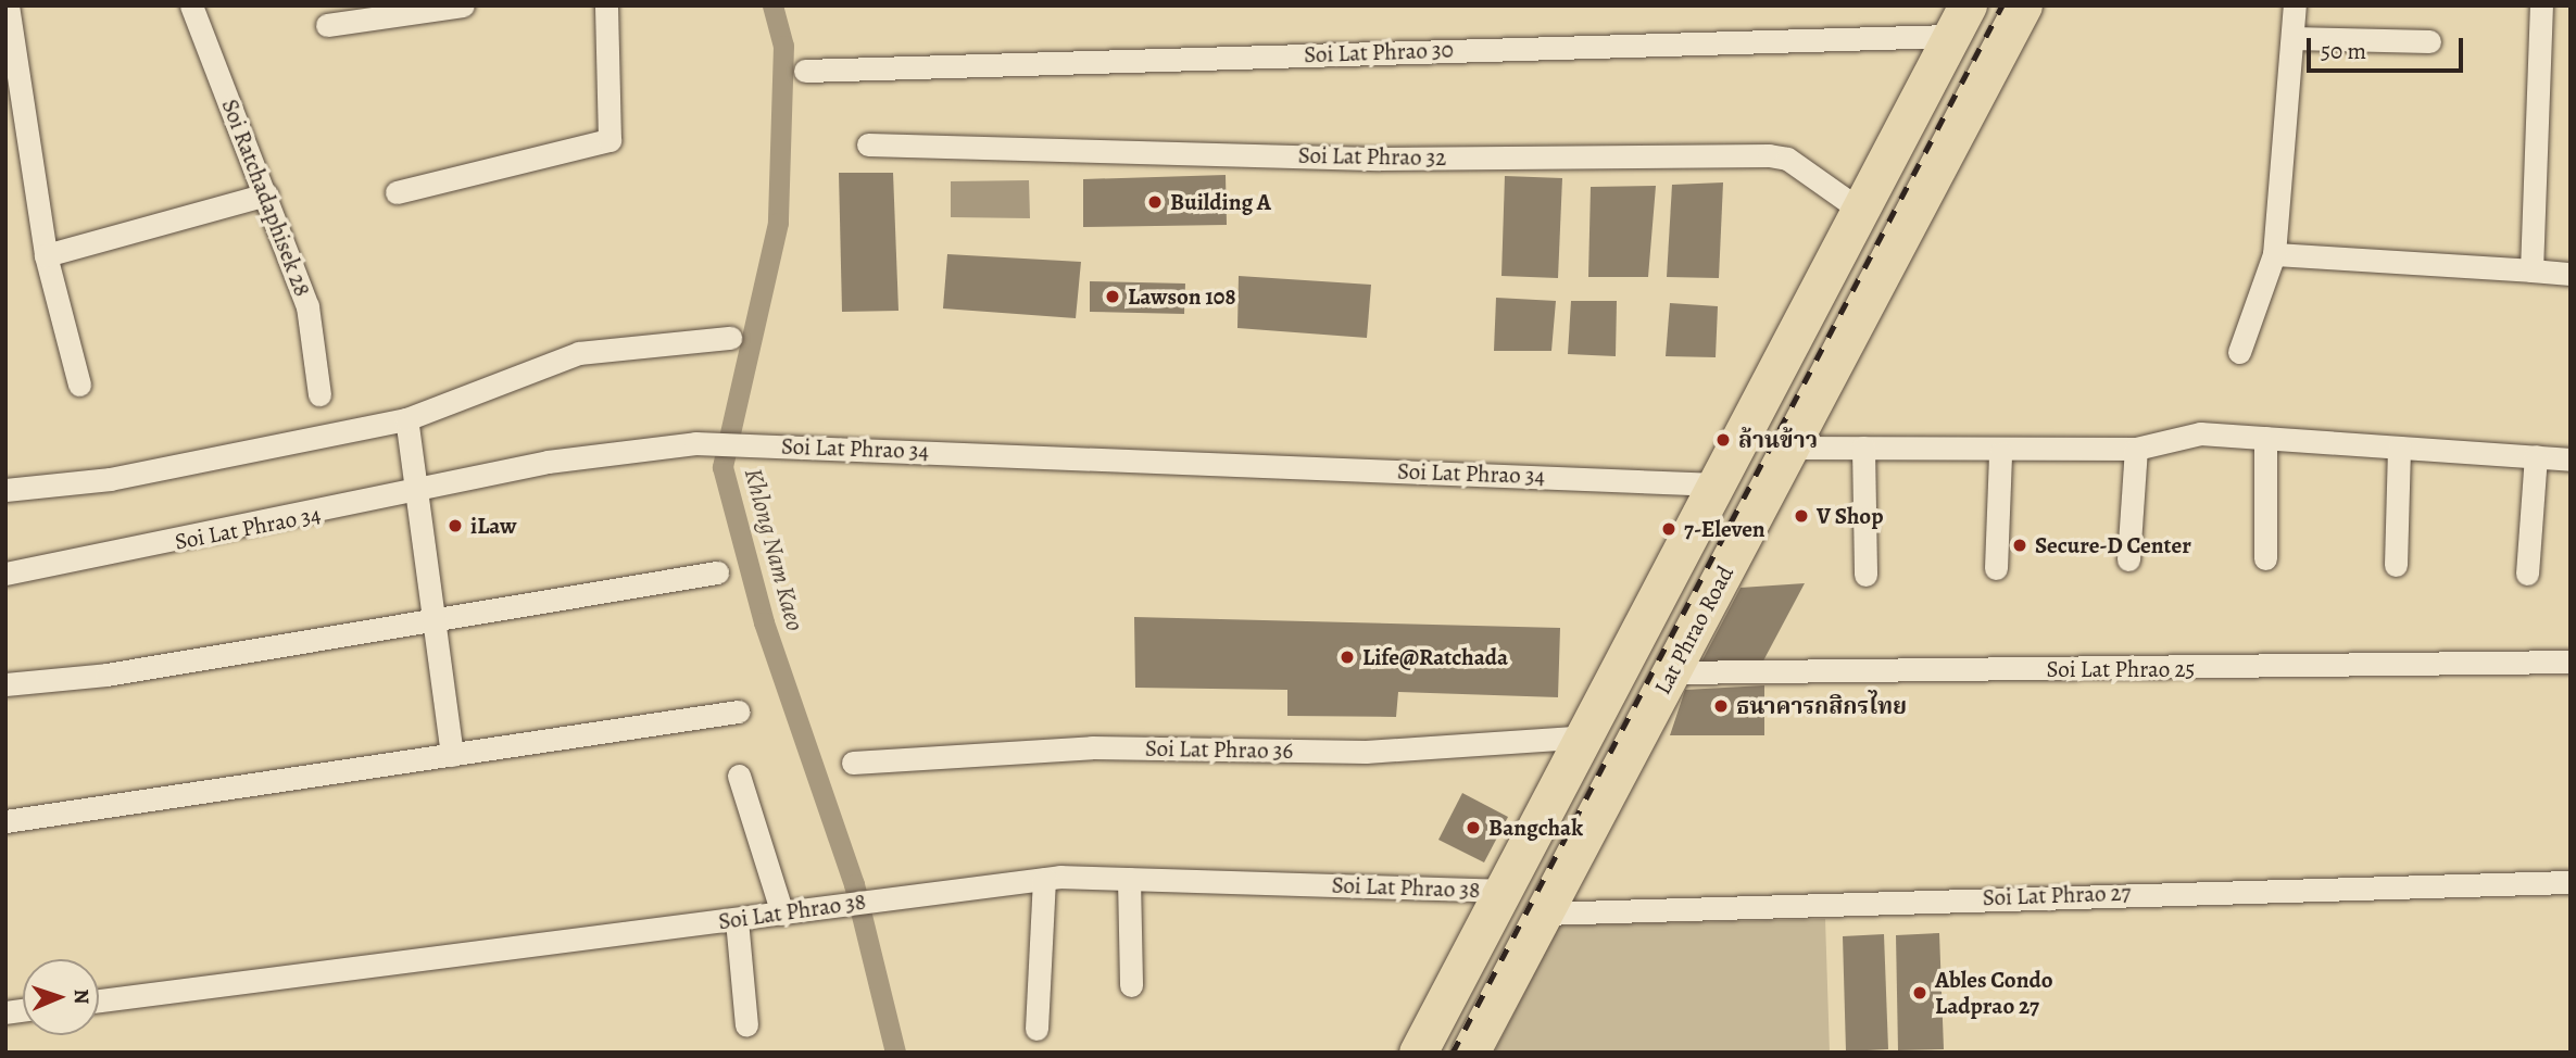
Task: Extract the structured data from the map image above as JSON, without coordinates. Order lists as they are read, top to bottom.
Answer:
{
  "streets": {
    "main road": ["Lat Phrao Road"],
    "street": [
      "Soi Lat Phrao 30",
      "Soi Lat Phrao 32",
      "Soi Ratchadaphisek 28",
      "Soi Lat Phrao 34",
      "Soi Lat Phrao 25",
      "Soi Lat Phrao 36",
      "Soi Lat Phrao 38",
      "Soi Lat Phrao 27"
    ]
  },
  "crossings": [
    ["Soi Lat Phrao 30", "Lat Phrao Road"],
    ["Soi Lat Phrao 32", "Lat Phrao Road"],
    ["Soi Lat Phrao 34", "Lat Phrao Road"],
    ["Lat Phrao Road", "Soi Lat Phrao 25"],
    ["Lat Phrao Road", "Soi Lat Phrao 36"],
    ["Lat Phrao Road", "Soi Lat Phrao 38"],
    ["Lat Phrao Road", "Soi Lat Phrao 27"]
  ],
  "water": ["Khlong Nam Kaeo"],
  "places": [
    "Building A",
    "Lawson 108",
    "ล้านข้าว",
    "V Shop",
    "iLaw",
    "7-Eleven",
    "Secure-D Center",
    "Life@Ratchada",
    "ธนาคารกสิกรไทย",
    "Bangchak",
    "Ables Condo Ladprao 27"
  ],
  "scale_bar": "50 m",
  "north": "right"
}
